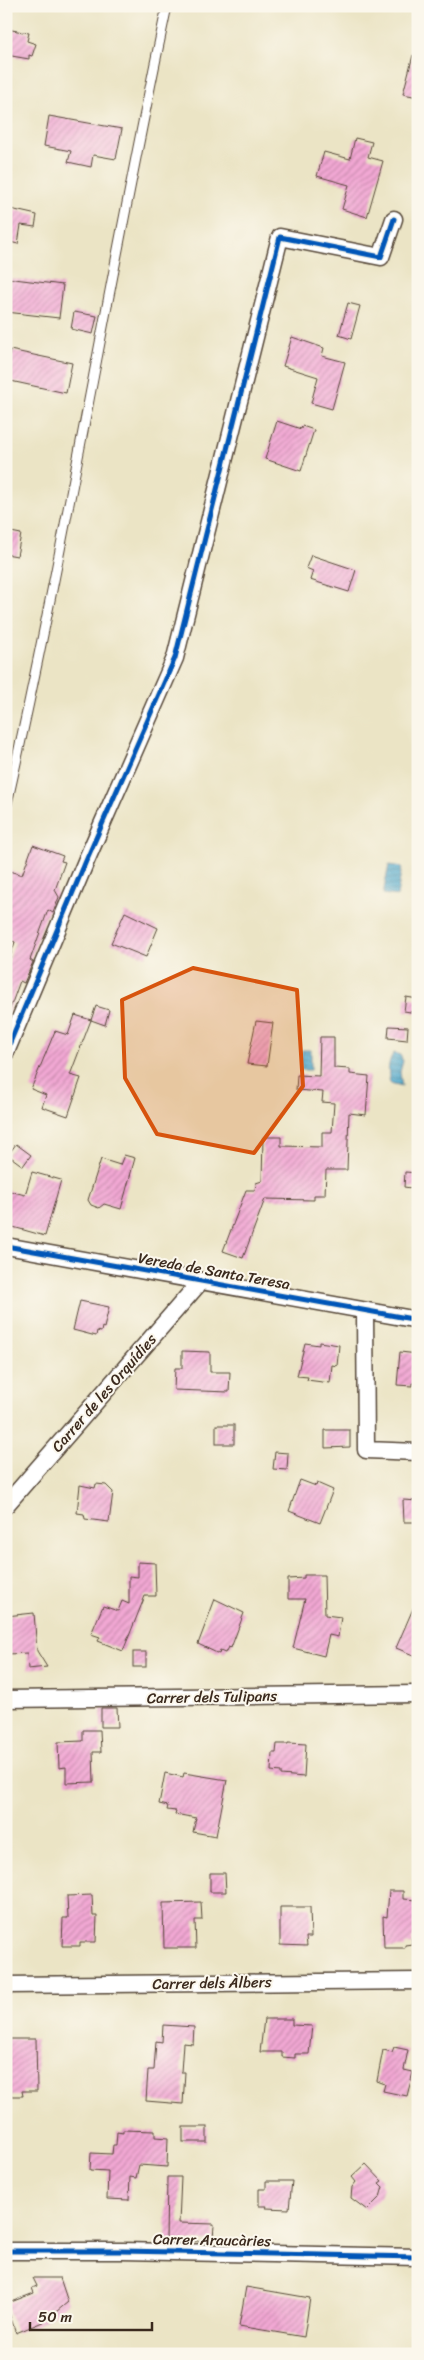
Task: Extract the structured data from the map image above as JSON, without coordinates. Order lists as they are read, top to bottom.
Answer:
{
  "streets": {
    "street": [
      "Vereda de Santa Teresa",
      "Carrer de les Orquídies",
      "Carrer dels Tulipans",
      "Carrer dels Àlbers",
      "Carrer Araucàries"
    ]
  },
  "crossings": [
    ["Vereda de Santa Teresa", "Carrer de les Orquídies"]
  ],
  "scale_bar": "50 m"
}
